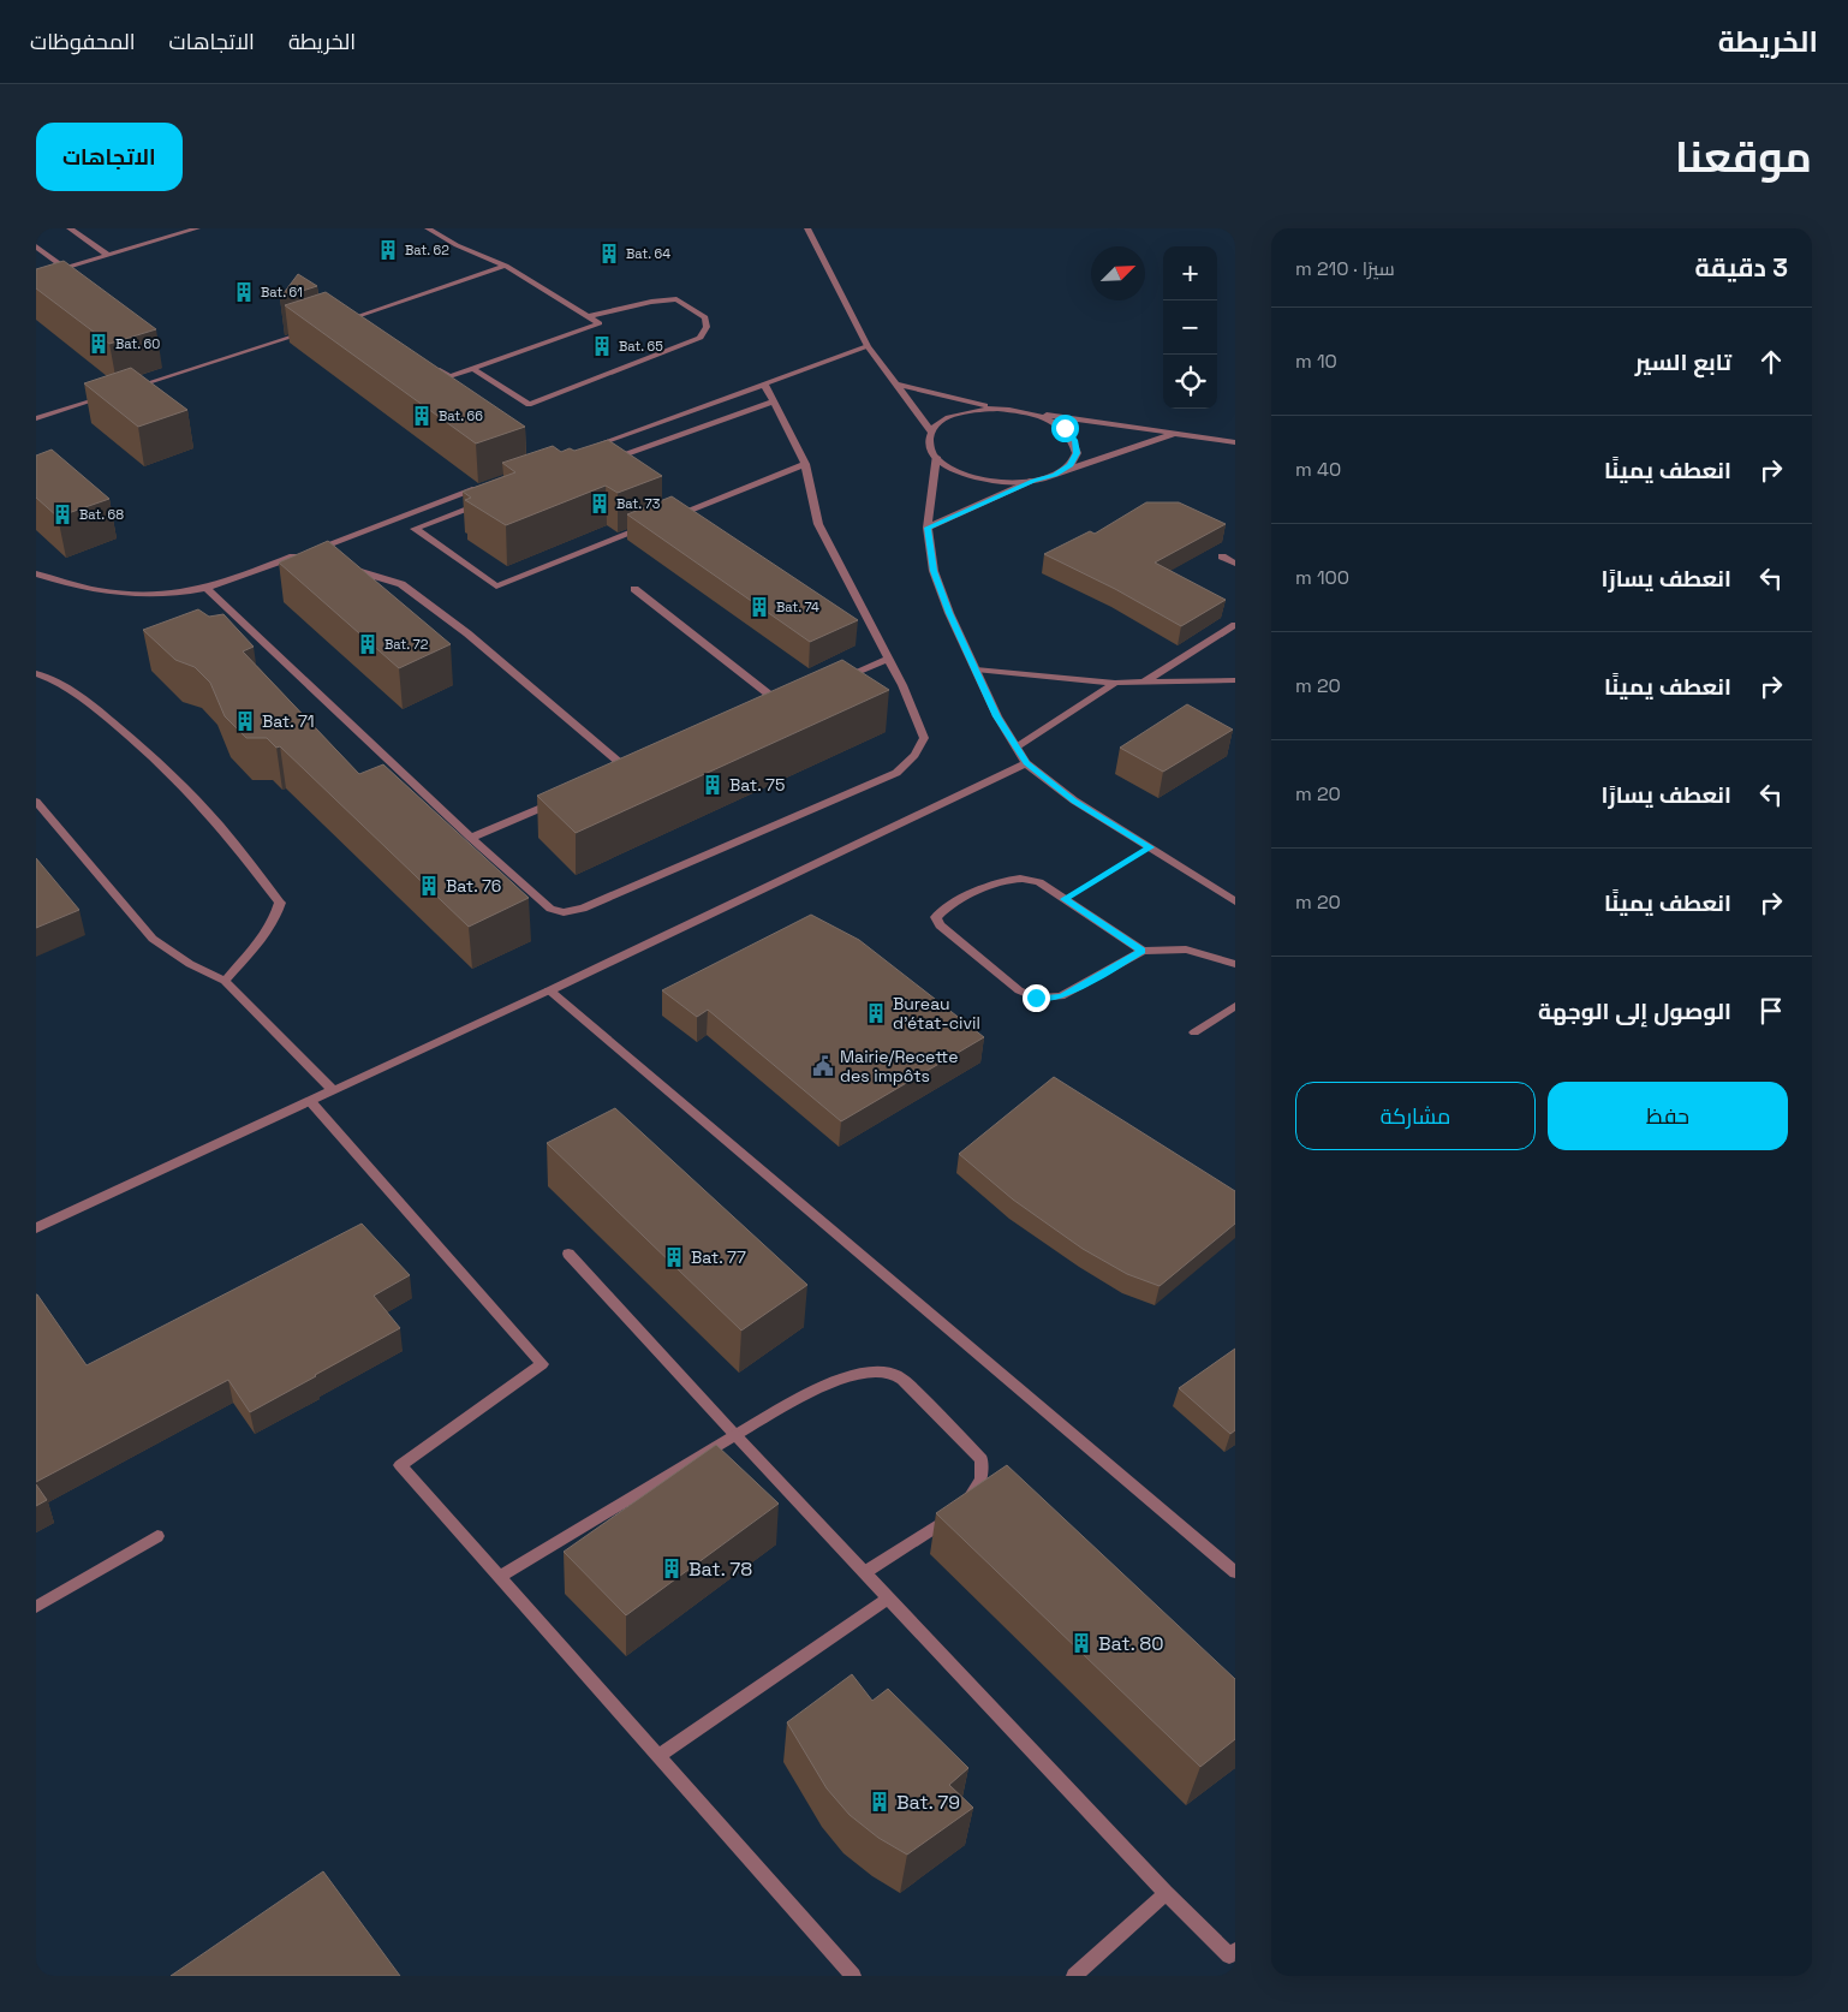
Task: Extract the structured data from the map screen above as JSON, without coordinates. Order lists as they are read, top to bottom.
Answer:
{
  "places": {
    "building": [
      "Bat. 62",
      "Bat. 64",
      "Bat. 61",
      "Bat. 60",
      "Bat. 65",
      "Bat. 66",
      "Bat. 73",
      "Bat. 68",
      "Bat. 74",
      "Bat. 72",
      "Bat. 71",
      "Bat. 75",
      "Bat. 76",
      "Bureau d'état-civil",
      "Bat. 77",
      "Bat. 78",
      "Bat. 80",
      "Bat. 79"
    ],
    "public building": ["Mairie/Recette des impôts"]
  },
  "north": "top right",
  "page": {
    "header": "الخريطة",
    "nav": ["الخريطة", "الاتجاهات", "المحفوظات"],
    "title": "موقعنا",
    "buttons": [
      "الاتجاهات",
      ["حفظ", "مشاركة"]
    ],
    "heading": ["3 دقيقة", "سيرًا · 210 m"],
    "map_buttons": ["+", "−"],
    "list": [
      ["تابع السير", "10 m"],
      ["انعطف يمينًا", "40 m"],
      ["انعطف يسارًا", "100 m"],
      ["انعطف يمينًا", "20 m"],
      ["انعطف يسارًا", "20 m"],
      ["انعطف يمينًا", "20 m"],
      "الوصول إلى الوجهة"
    ]
  }
}
